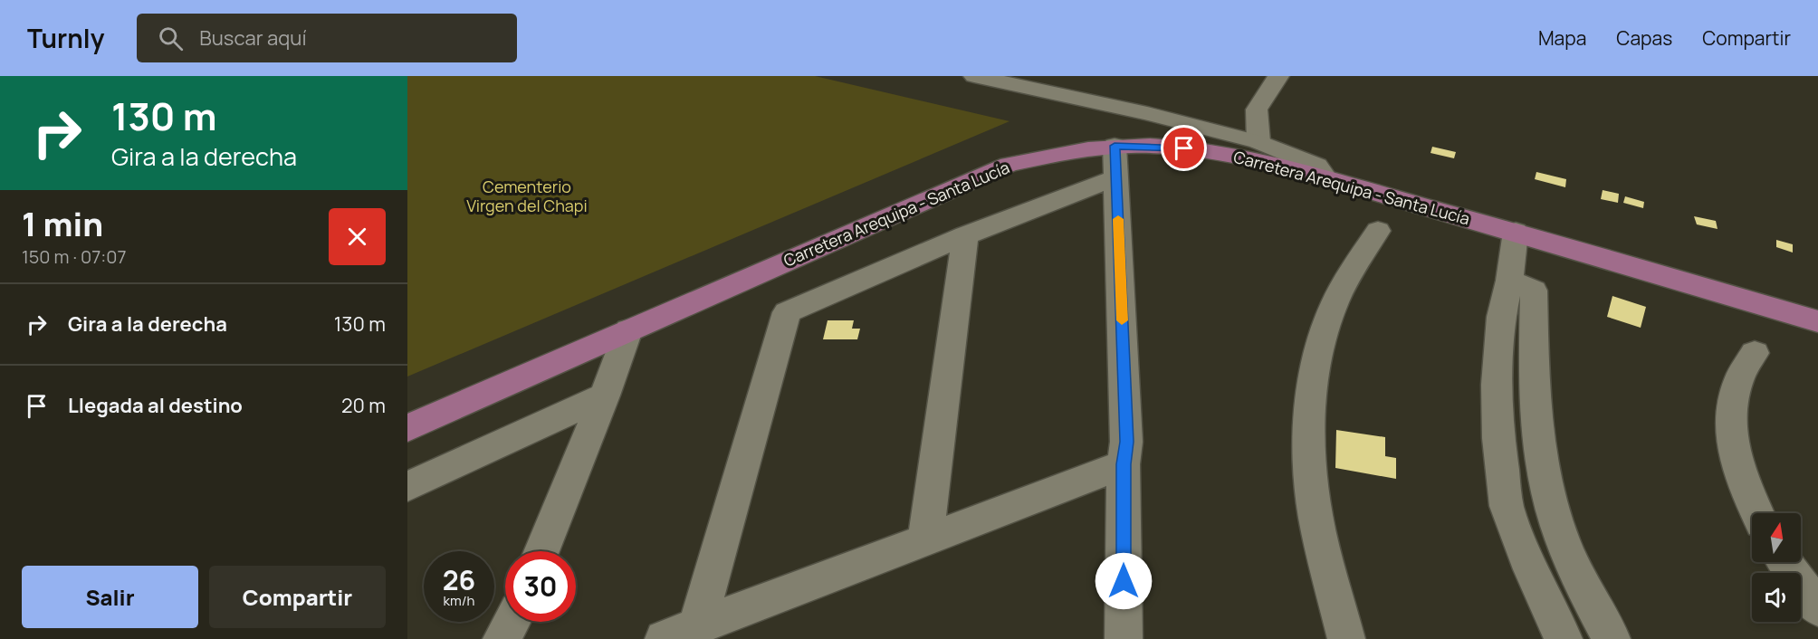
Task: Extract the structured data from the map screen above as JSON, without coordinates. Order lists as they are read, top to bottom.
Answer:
{
  "streets": {
    "main road": ["Carretera Arequipa - Santa Lucía"]
  },
  "parks": ["Cementerio Virgen del Chapi"],
  "north": "top",
  "page": {
    "header": "Turnly",
    "search": "Buscar aquí",
    "nav": ["Mapa", "Capas", "Compartir"],
    "turn": ["130 m", "Gira a la derecha"],
    "heading": ["1 min", "150 m · 07:07"],
    "list": [
      {
        "name": "Gira a la derecha",
        "value": "130 m"
      },
      {
        "name": "Llegada al destino",
        "value": "20 m"
      }
    ],
    "speed": "26 km/h",
    "limit": "30",
    "buttons": ["Salir", "Compartir"]
  }
}
